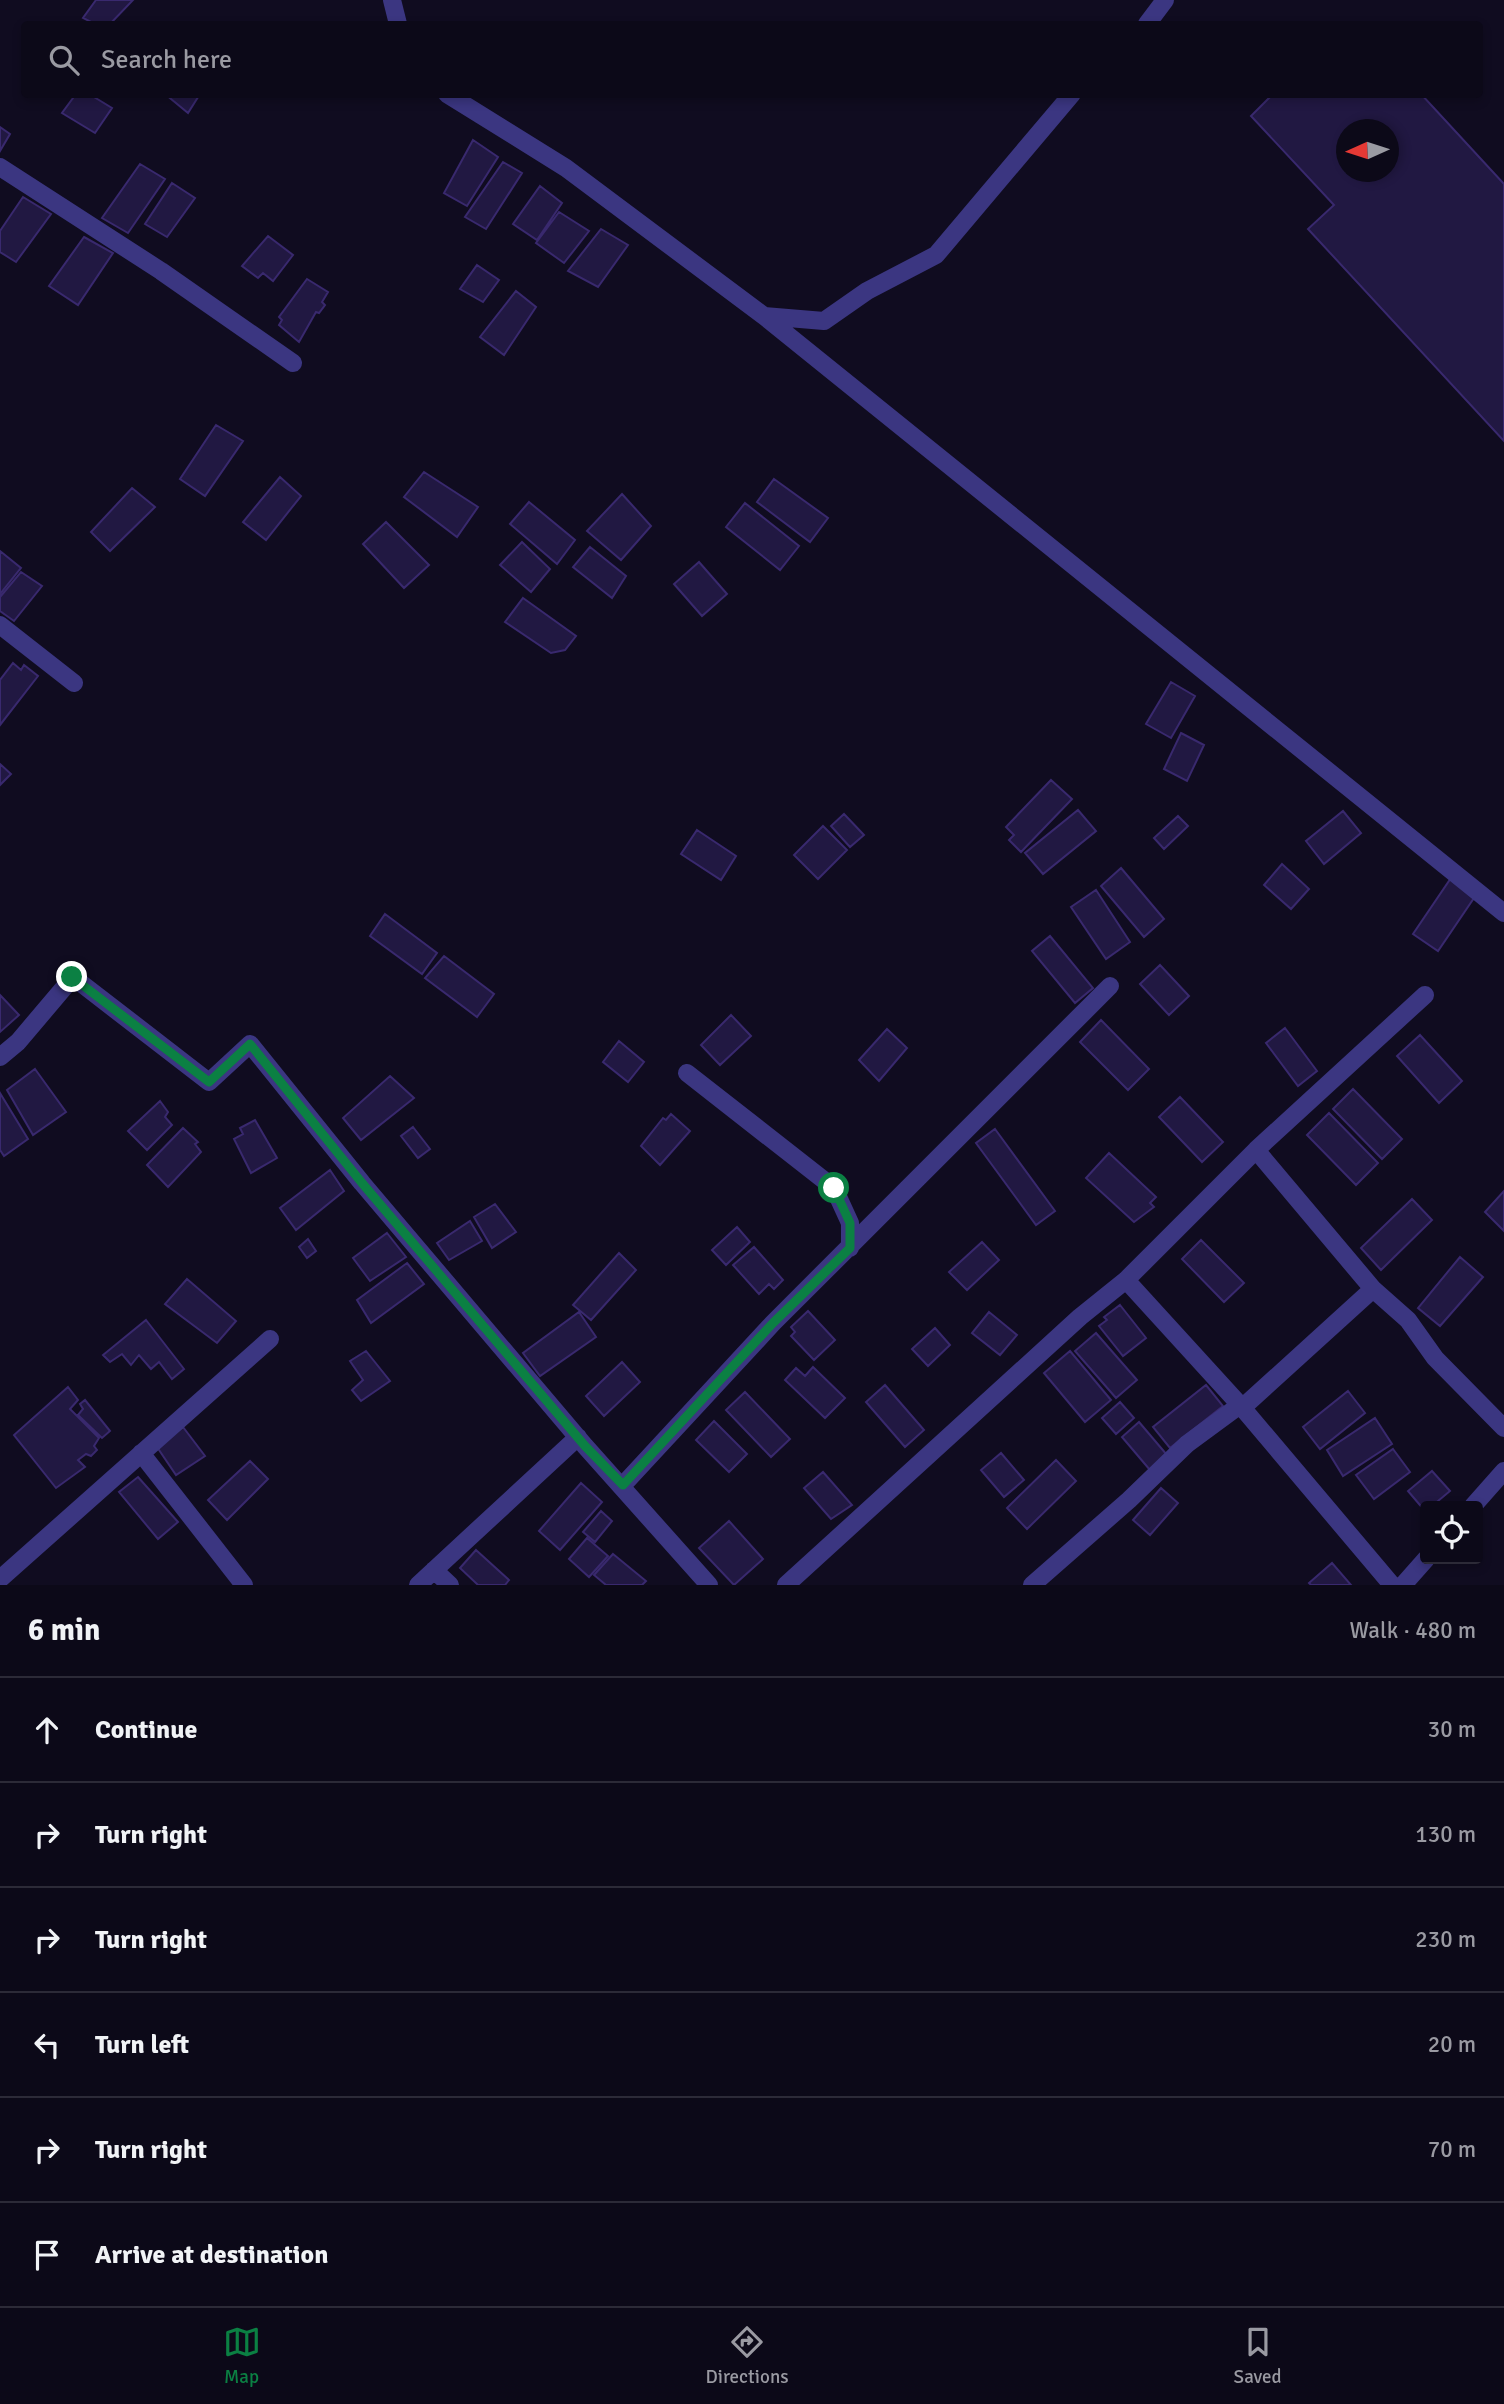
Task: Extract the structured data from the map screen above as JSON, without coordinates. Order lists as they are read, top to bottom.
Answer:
{
  "north": "left",
  "page": {
    "search": "Search here",
    "heading": ["6 min", "Walk · 480 m"],
    "list": [
      ["Continue", "30 m"],
      ["Turn right", "130 m"],
      ["Turn right", "230 m"],
      ["Turn left", "20 m"],
      ["Turn right", "70 m"],
      "Arrive at destination"
    ],
    "nav": ["Map", "Directions", "Saved"]
  }
}
